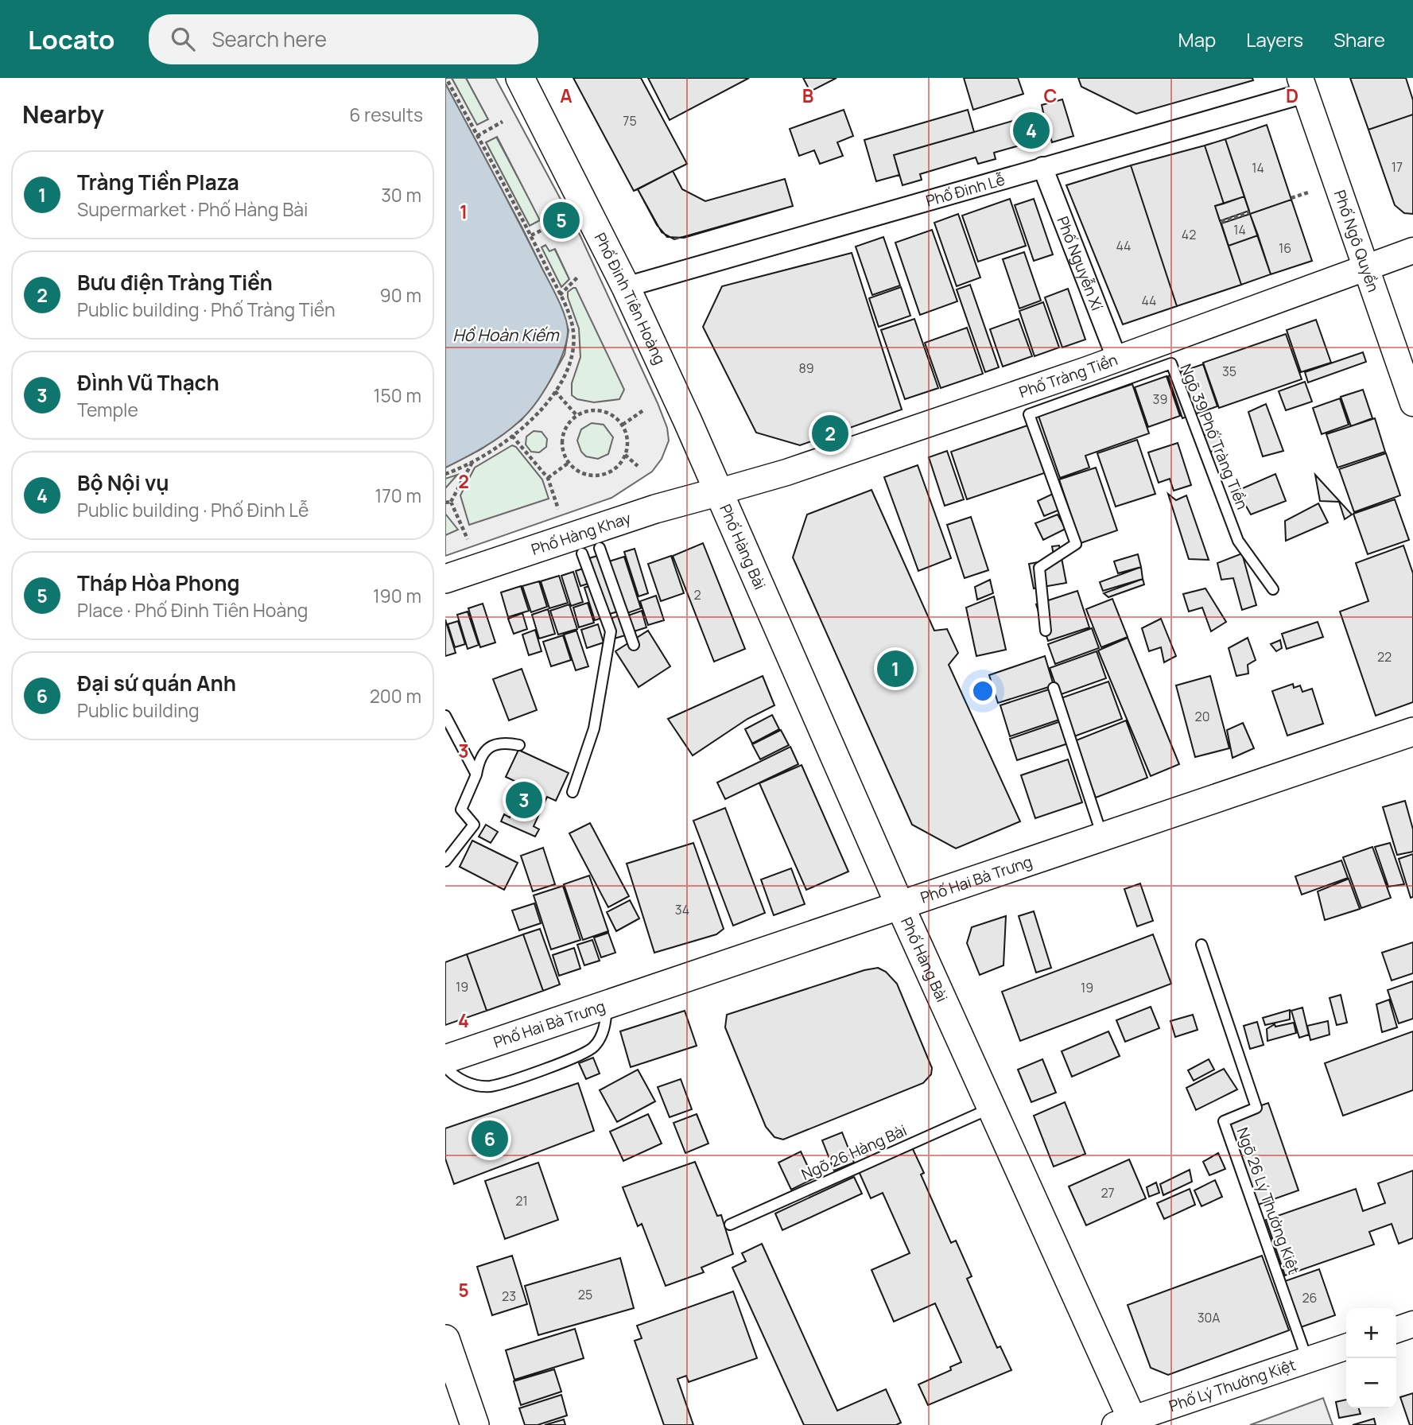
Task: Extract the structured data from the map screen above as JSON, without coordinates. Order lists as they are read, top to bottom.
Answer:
{
  "streets": {
    "main road": [
      "Phố Đinh Tiên Hoàng",
      "Phố Hàng Khay",
      "Phố Hàng Bài",
      "Phố Hai Bà Trưng"
    ],
    "street": [
      "Phố Đinh Lễ",
      "Phố Ngô Quyền",
      "Phố Nguyễn Xí",
      "Phố Tràng Tiền",
      "Phố Lý Thường Kiệt"
    ],
    "lane": ["Ngõ 39 Phố Tràng Tiền", "Ngõ 26 Hàng Bài", "Ngõ 26 Lý Thường Kiệt"]
  },
  "crossings": [
    ["Phố Đinh Lễ", "Phố Ngô Quyền"],
    ["Phố Đinh Lễ", "Phố Nguyễn Xí"],
    ["Phố Đinh Lễ", "Phố Đinh Tiên Hoàng"],
    ["Phố Ngô Quyền", "Phố Tràng Tiền"],
    ["Phố Nguyễn Xí", "Phố Tràng Tiền"],
    ["Phố Đinh Tiên Hoàng", "Phố Tràng Tiền"],
    ["Phố Đinh Tiên Hoàng", "Phố Hàng Khay"],
    ["Phố Đinh Tiên Hoàng", "Phố Hàng Bài"],
    ["Phố Tràng Tiền", "Phố Hàng Khay"],
    ["Phố Tràng Tiền", "Phố Hàng Bài"],
    ["Phố Hàng Khay", "Phố Hàng Bài"],
    ["Phố Hàng Bài", "Phố Hai Bà Trưng"],
    ["Phố Hàng Bài", "Ngõ 26 Hàng Bài"],
    ["Phố Hàng Bài", "Phố Lý Thường Kiệt"],
    ["Ngõ 26 Lý Thường Kiệt", "Phố Lý Thường Kiệt"]
  ],
  "water": ["Hồ Hoàn Kiếm"],
  "house_numbers": [
    "75",
    "17",
    "14",
    "14",
    "42",
    "44",
    "16",
    "44",
    "89",
    "35",
    "39",
    "2",
    "22",
    "20",
    "34",
    "19",
    "19",
    "27",
    "21",
    "25",
    "23",
    "26",
    "30A"
  ],
  "page": {
    "header": "Locato",
    "search": "Search here",
    "nav": ["Map", "Layers", "Share"],
    "heading": ["Nearby", "6 results"],
    "pins": [
      "4",
      "5",
      "2",
      "1",
      "3",
      "6"
    ],
    "list": [
      {
        "mark": "1",
        "name": "Tràng Tiền Plaza",
        "note": "Supermarket · Phố Hàng Bài",
        "value": "30 m"
      },
      {
        "mark": "2",
        "name": "Bưu điện Tràng Tiền",
        "note": "Public building · Phố Tràng Tiền",
        "value": "90 m"
      },
      {
        "mark": "3",
        "name": "Đình Vũ Thạch",
        "note": "Temple",
        "value": "150 m"
      },
      {
        "mark": "4",
        "name": "Bộ Nội vụ",
        "note": "Public building · Phố Đinh Lễ",
        "value": "170 m"
      },
      {
        "mark": "5",
        "name": "Tháp Hòa Phong",
        "note": "Place · Phố Đinh Tiên Hoàng",
        "value": "190 m"
      },
      {
        "mark": "6",
        "name": "Đại sứ quán Anh",
        "note": "Public building",
        "value": "200 m"
      }
    ],
    "map_buttons": ["+", "−"]
  },
  "grid": {
    "columns": [
      "A",
      "B",
      "C",
      "D"
    ],
    "rows": [
      "1",
      "2",
      "3",
      "4",
      "5"
    ]
  }
}
